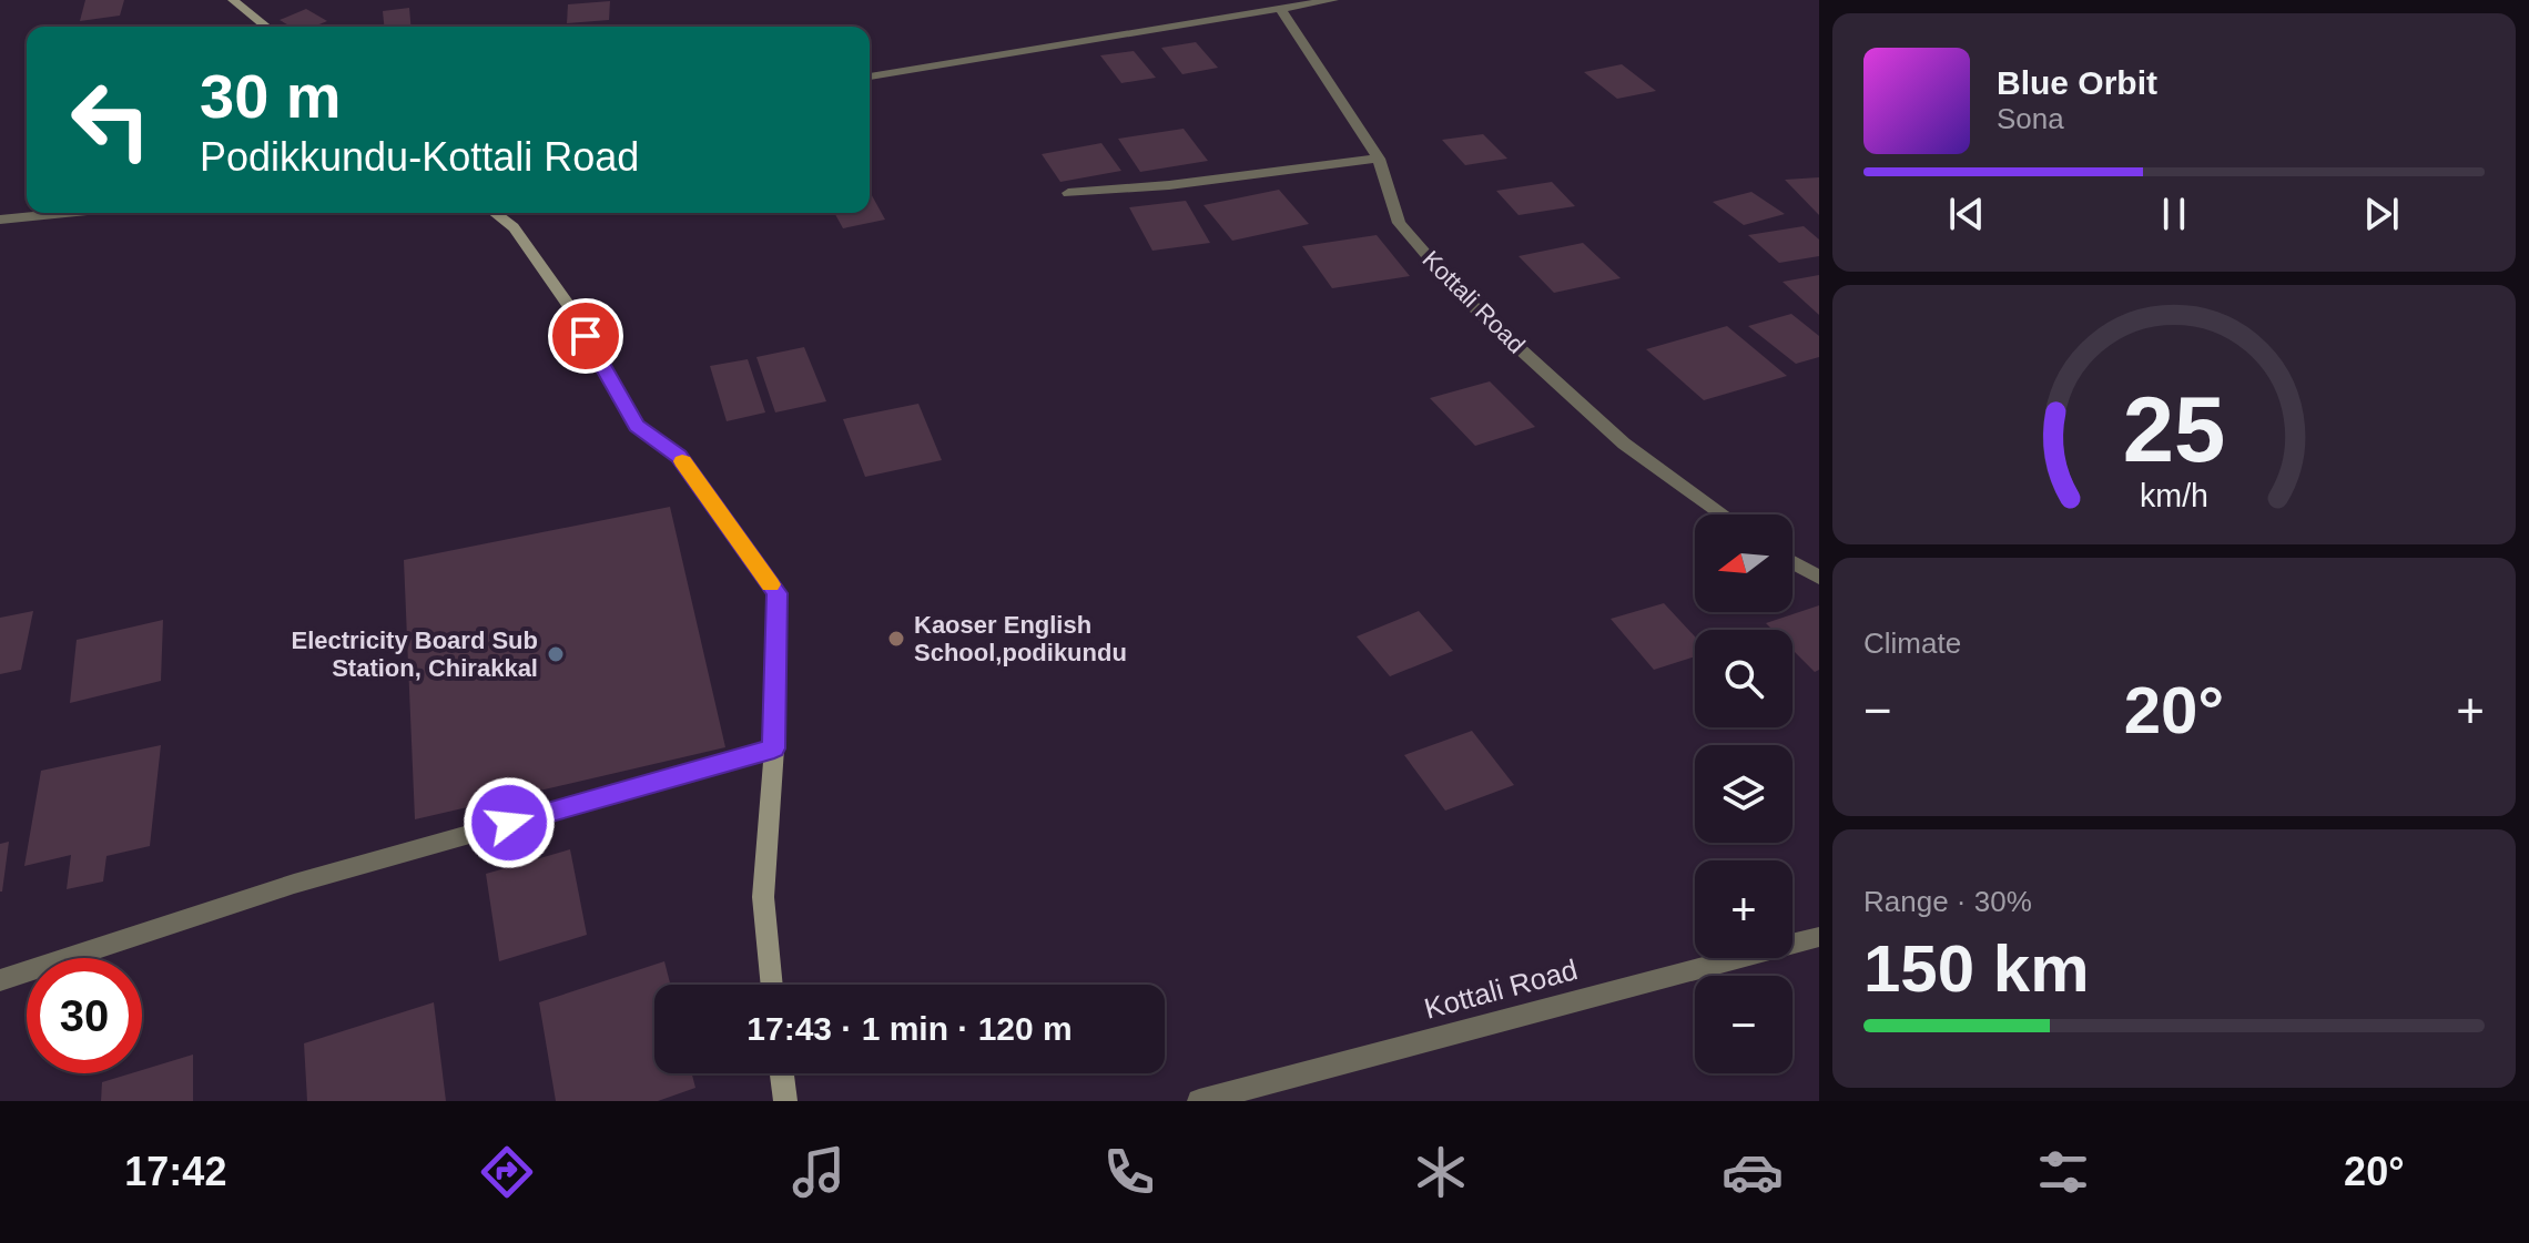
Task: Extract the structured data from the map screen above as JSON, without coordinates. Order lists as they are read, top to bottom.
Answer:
{
  "streets": {
    "street": ["Kottali Road"]
  },
  "places": ["Kaoser English School,podikundu", "Electricity Board Sub Station, Chirakkal"],
  "north": "left",
  "page": {
    "turn": ["30 m", "Podikkundu-Kottali Road"],
    "song": ["Blue Orbit", "Sona"],
    "map_buttons": ["+", "−"],
    "tile": [
      "Climate",
      ["Range · 30%", "150 km"]
    ],
    "heat": ["−", "20°", "+"],
    "limit": "30",
    "trip": "17:43 · 1 min · 120 m",
    "tabs": ["17:42", "20°"],
    "gauge": ["25", "km/h"]
  }
}
